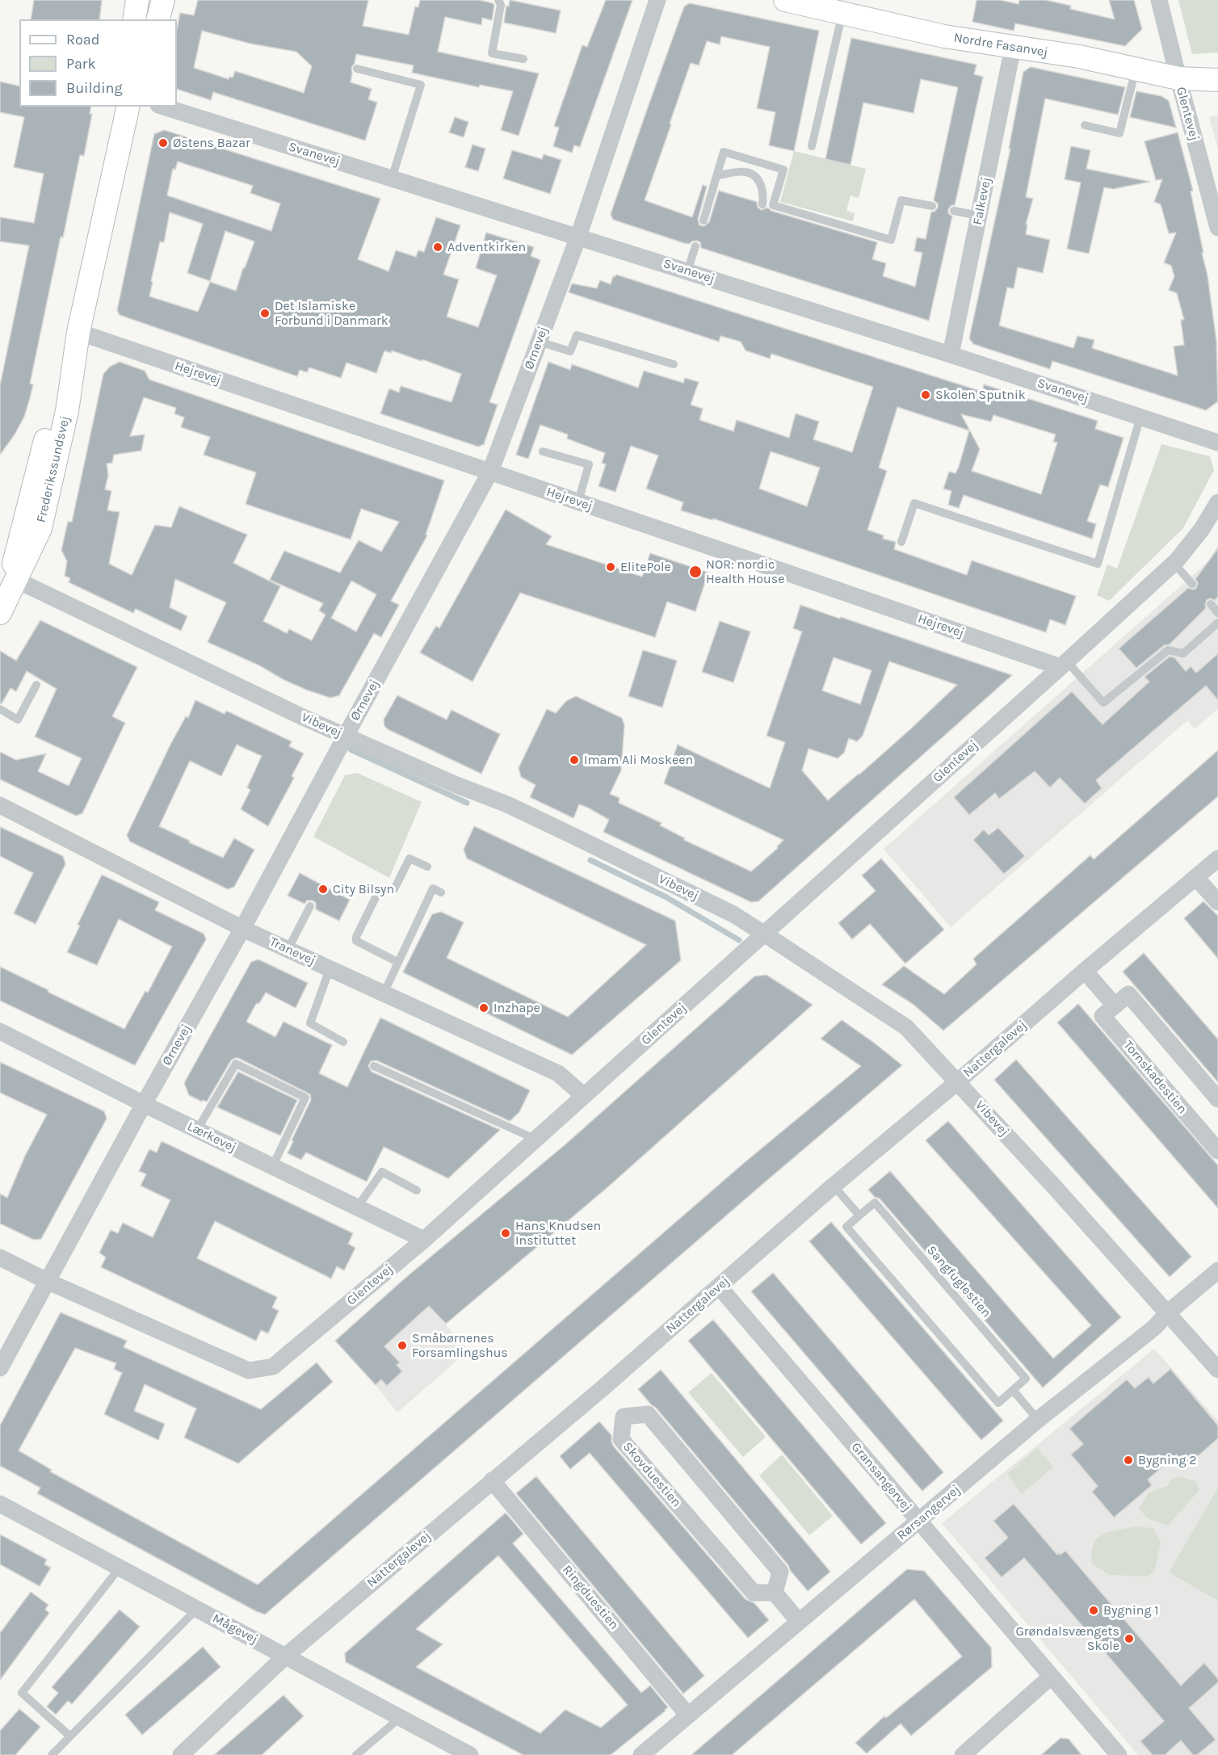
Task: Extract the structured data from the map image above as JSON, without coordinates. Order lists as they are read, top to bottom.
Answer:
{
  "streets": {
    "street": [
      "Nordre Fasanvej",
      "Glentevej",
      "Svanevej",
      "Falkevej",
      "Ørnevej",
      "Hejrevej",
      "Frederikssundsvej",
      "Vibevej",
      "Tranevej",
      "Nattergalevej",
      "Tornskadestien",
      "Lærkevej",
      "Skovduestien",
      "Gransangervej",
      "Rørsangervej",
      "Ringduestien",
      "Mågevej"
    ],
    "lane": ["Sangfuglestien"]
  },
  "crossings": [
    ["Nordre Fasanvej", "Glentevej"],
    ["Nordre Fasanvej", "Falkevej"],
    ["Glentevej", "Ørnevej"],
    ["Glentevej", "Hejrevej"],
    ["Glentevej", "Vibevej"],
    ["Glentevej", "Tranevej"],
    ["Glentevej", "Lærkevej"],
    ["Svanevej", "Falkevej"],
    ["Svanevej", "Ørnevej"],
    ["Ørnevej", "Hejrevej"],
    ["Ørnevej", "Vibevej"],
    ["Ørnevej", "Tranevej"],
    ["Ørnevej", "Lærkevej"],
    ["Hejrevej", "Frederikssundsvej"],
    ["Frederikssundsvej", "Vibevej"],
    ["Vibevej", "Nattergalevej"],
    ["Vibevej", "Rørsangervej"],
    ["Nattergalevej", "Gransangervej"],
    ["Nattergalevej", "Ringduestien"],
    ["Nattergalevej", "Mågevej"],
    ["Gransangervej", "Rørsangervej"],
    ["Rørsangervej", "Ringduestien"]
  ],
  "places": [
    "Østens Bazar",
    "Adventkirken",
    "Det Islamiske Forbund i Danmark",
    "Skolen Sputnik",
    "ElitePole",
    "NOR: nordic Health House",
    "Imam Ali Moskeen",
    "City Bilsyn",
    "Inzhape",
    "Hans Knudsen Instituttet",
    "Småbørnenes Forsamlingshus",
    "Bygning 2",
    "Bygning 1",
    "Grøndalsvængets Skole"
  ],
  "legend": ["Road", "Park", "Building"]
}
